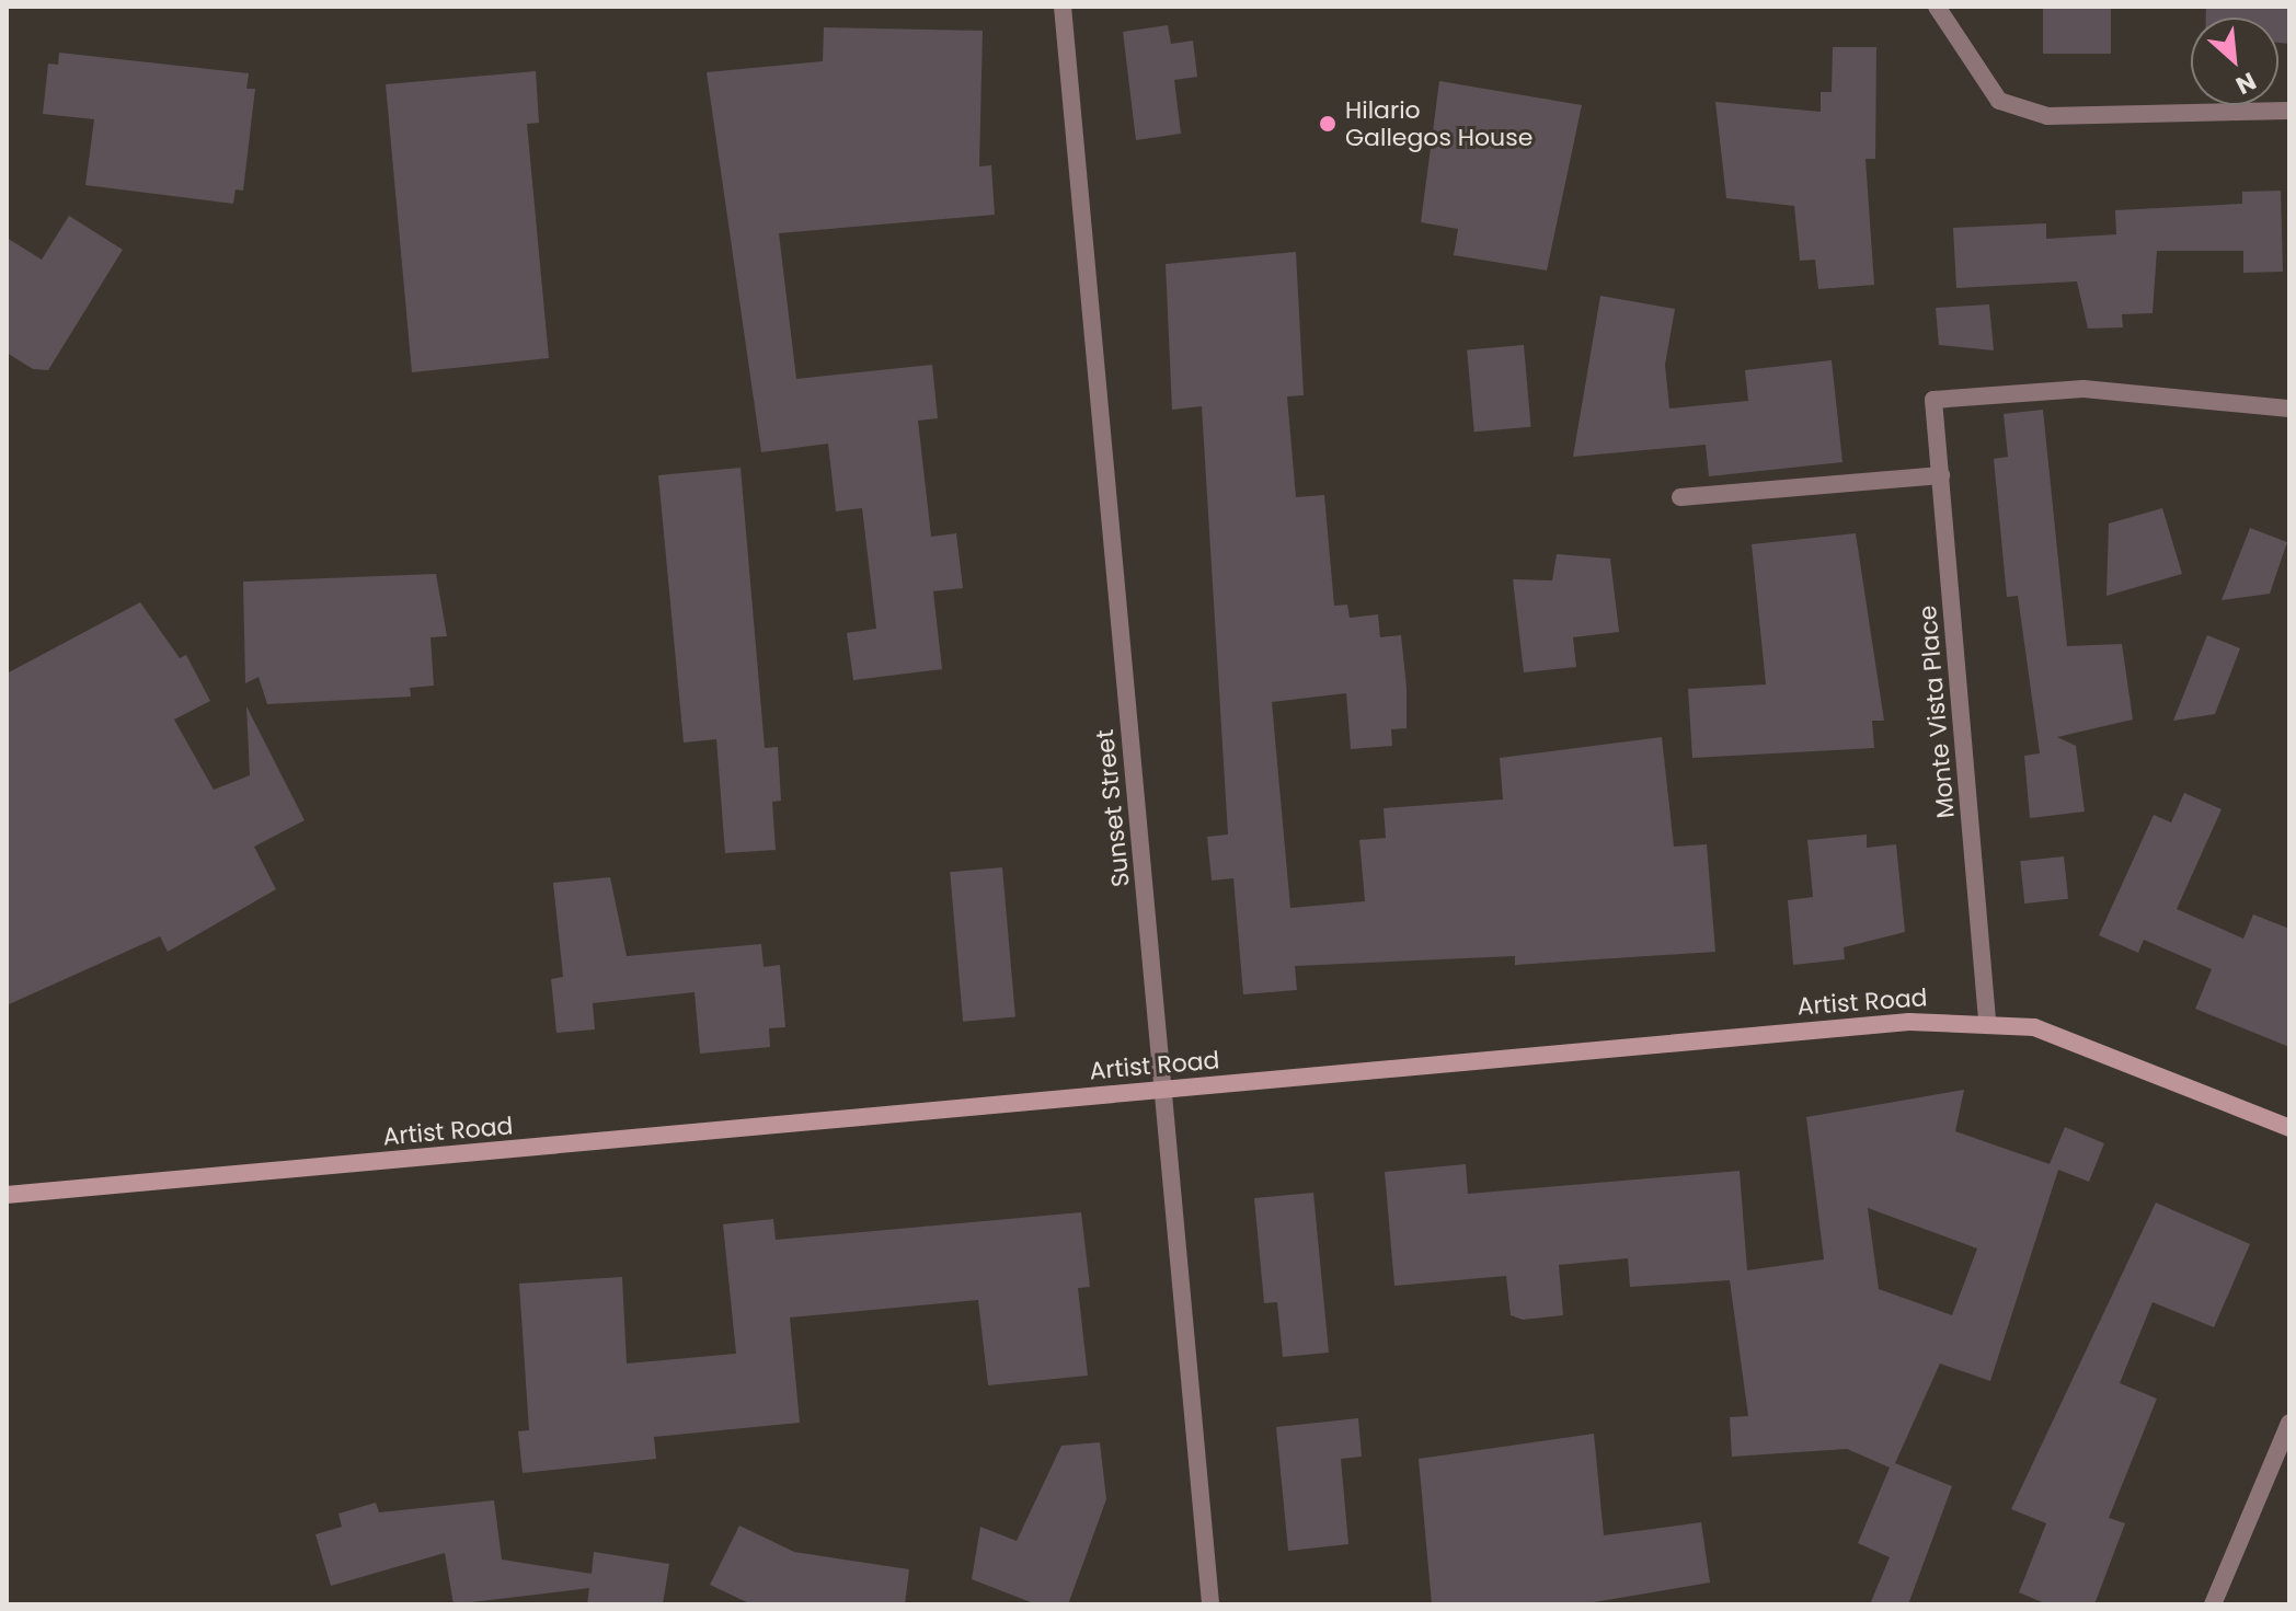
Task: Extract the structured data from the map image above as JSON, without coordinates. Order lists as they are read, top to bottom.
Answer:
{
  "streets": {
    "main road": ["Artist Road"],
    "street": ["Monte Vista Place", "Sunset Street"]
  },
  "crossings": [
    ["Monte Vista Place", "Artist Road"],
    ["Sunset Street", "Artist Road"]
  ],
  "places": ["Hilario Gallegos House"],
  "north": "bottom right"
}
